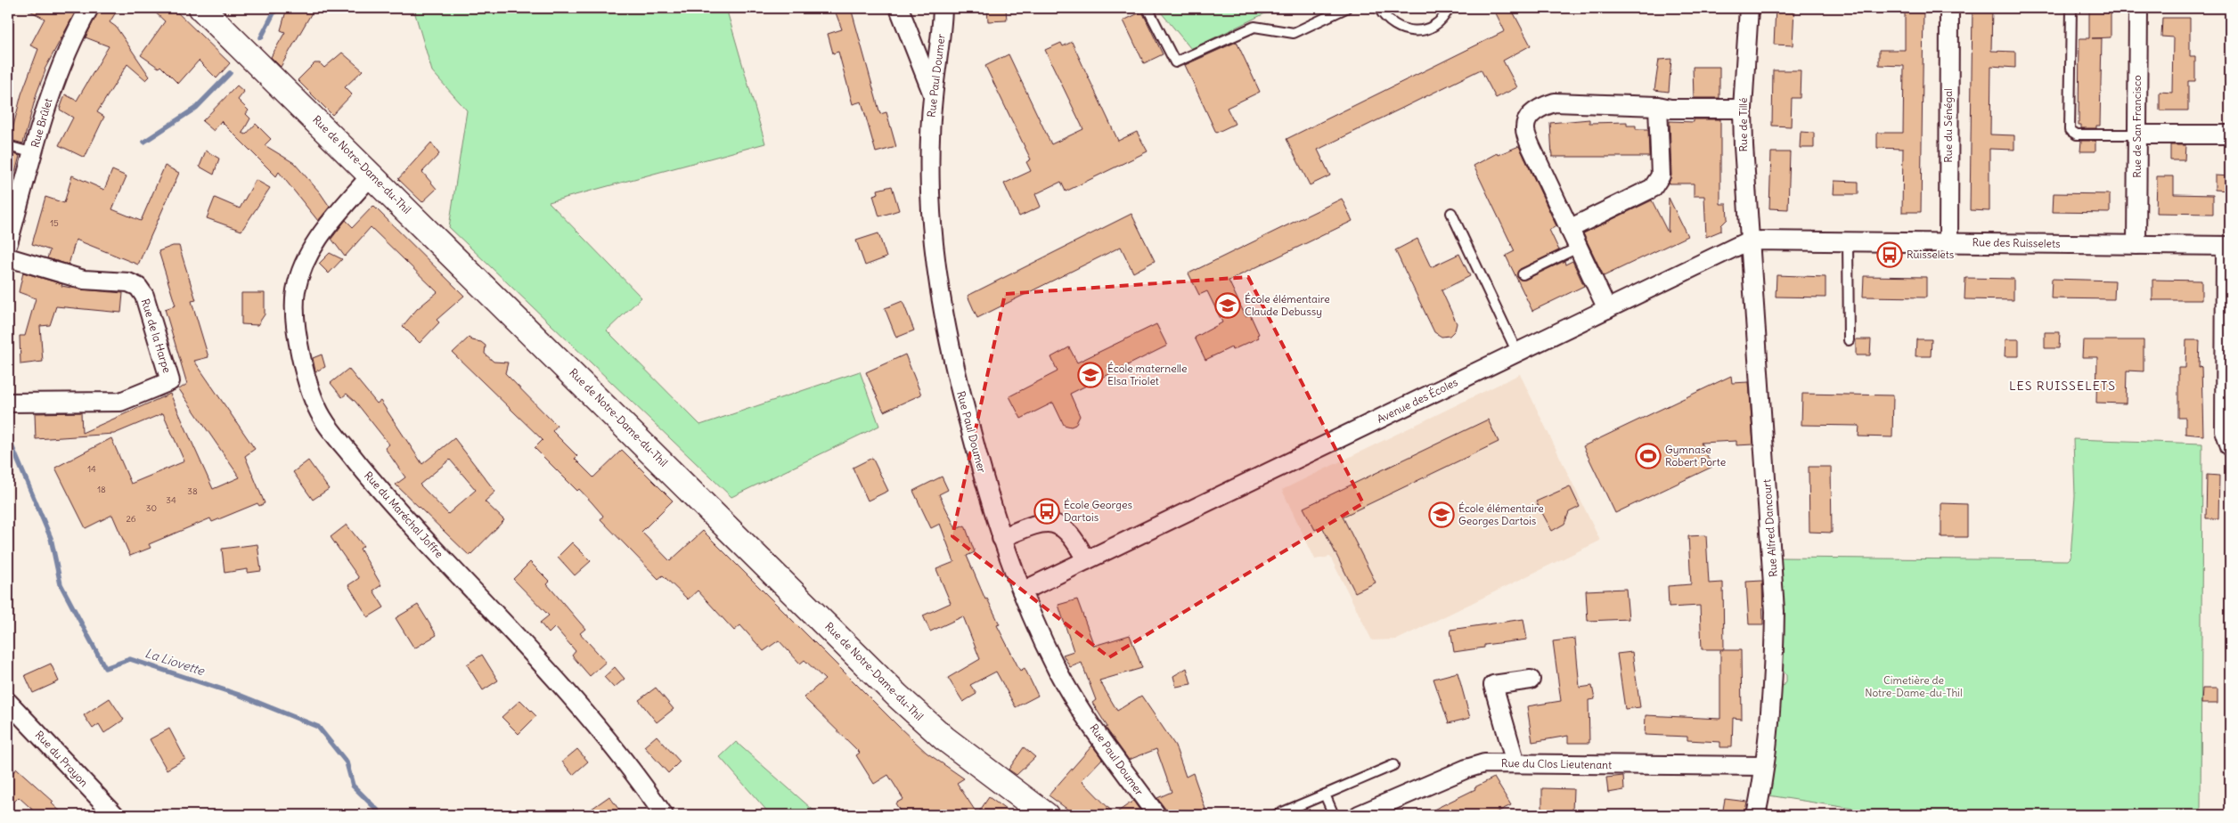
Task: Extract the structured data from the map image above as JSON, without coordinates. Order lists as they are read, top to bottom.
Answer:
{
  "streets": {
    "main road": ["Rue de Notre-Dame-du-Thil"],
    "street": [
      "Rue Paul Doumer",
      "Rue Brûlet",
      "Rue de Tillé",
      "Rue du Sénégal",
      "Rue de San Francisco",
      "Rue des Ruisselets",
      "Rue de la Harpe",
      "Avenue des Écoles",
      "Rue du Maréchal Joffre",
      "Rue Alfred Dancourt",
      "Rue du Prayon",
      "Rue du Clos Lieutenant"
    ]
  },
  "crossings": [
    ["Rue Paul Doumer", "Avenue des Écoles"],
    ["Rue de Tillé", "Rue des Ruisselets"],
    ["Rue de Tillé", "Avenue des Écoles"],
    ["Rue de Tillé", "Rue Alfred Dancourt"],
    ["Rue du Sénégal", "Rue des Ruisselets"],
    ["Rue de San Francisco", "Rue des Ruisselets"],
    ["Rue de Notre-Dame-du-Thil", "Rue du Maréchal Joffre"],
    ["Rue des Ruisselets", "Avenue des Écoles"],
    ["Rue des Ruisselets", "Rue Alfred Dancourt"],
    ["Avenue des Écoles", "Rue Alfred Dancourt"],
    ["Rue Alfred Dancourt", "Rue du Clos Lieutenant"]
  ],
  "districts": ["LES RUISSELETS"],
  "water": ["La Liovette"],
  "parks": ["Cimetière de Notre-Dame-du-Thil"],
  "places": {
    "bus stop": ["Ruisselets", "École Georges Dartois"],
    "school or university": ["École élémentaire Claude Debussy", "École maternelle Elsa Triolet", "École élémentaire Georges Dartois"],
    "sports": ["Gymnase Robert Porte"]
  },
  "house_numbers": [
    "15",
    "14",
    "18",
    "38",
    "34",
    "30",
    "26"
  ]
}
